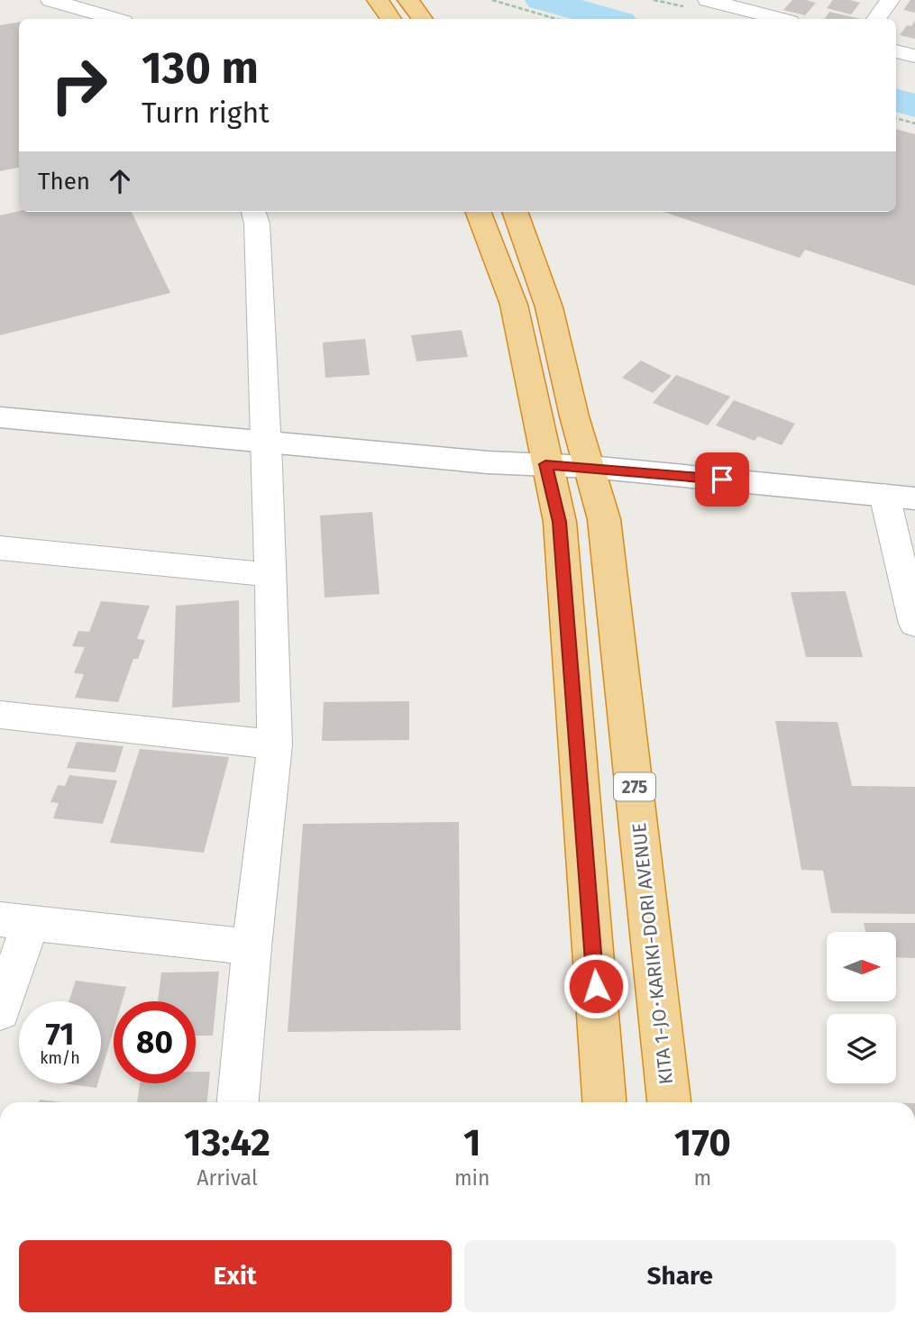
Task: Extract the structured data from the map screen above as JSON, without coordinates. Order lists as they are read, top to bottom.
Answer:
{
  "streets": {
    "highway": ["275", "KITA 1-JO･KARIKI-DORI AVENUE"]
  },
  "north": "right",
  "page": {
    "turn": ["130 m", "Turn right"],
    "then": "Then",
    "speed": "71 km/h",
    "limit": "80",
    "eta": [
      "13:42",
      "Arrival",
      "1",
      "min",
      "170",
      "m"
    ],
    "buttons": ["Exit", "Share"]
  }
}
